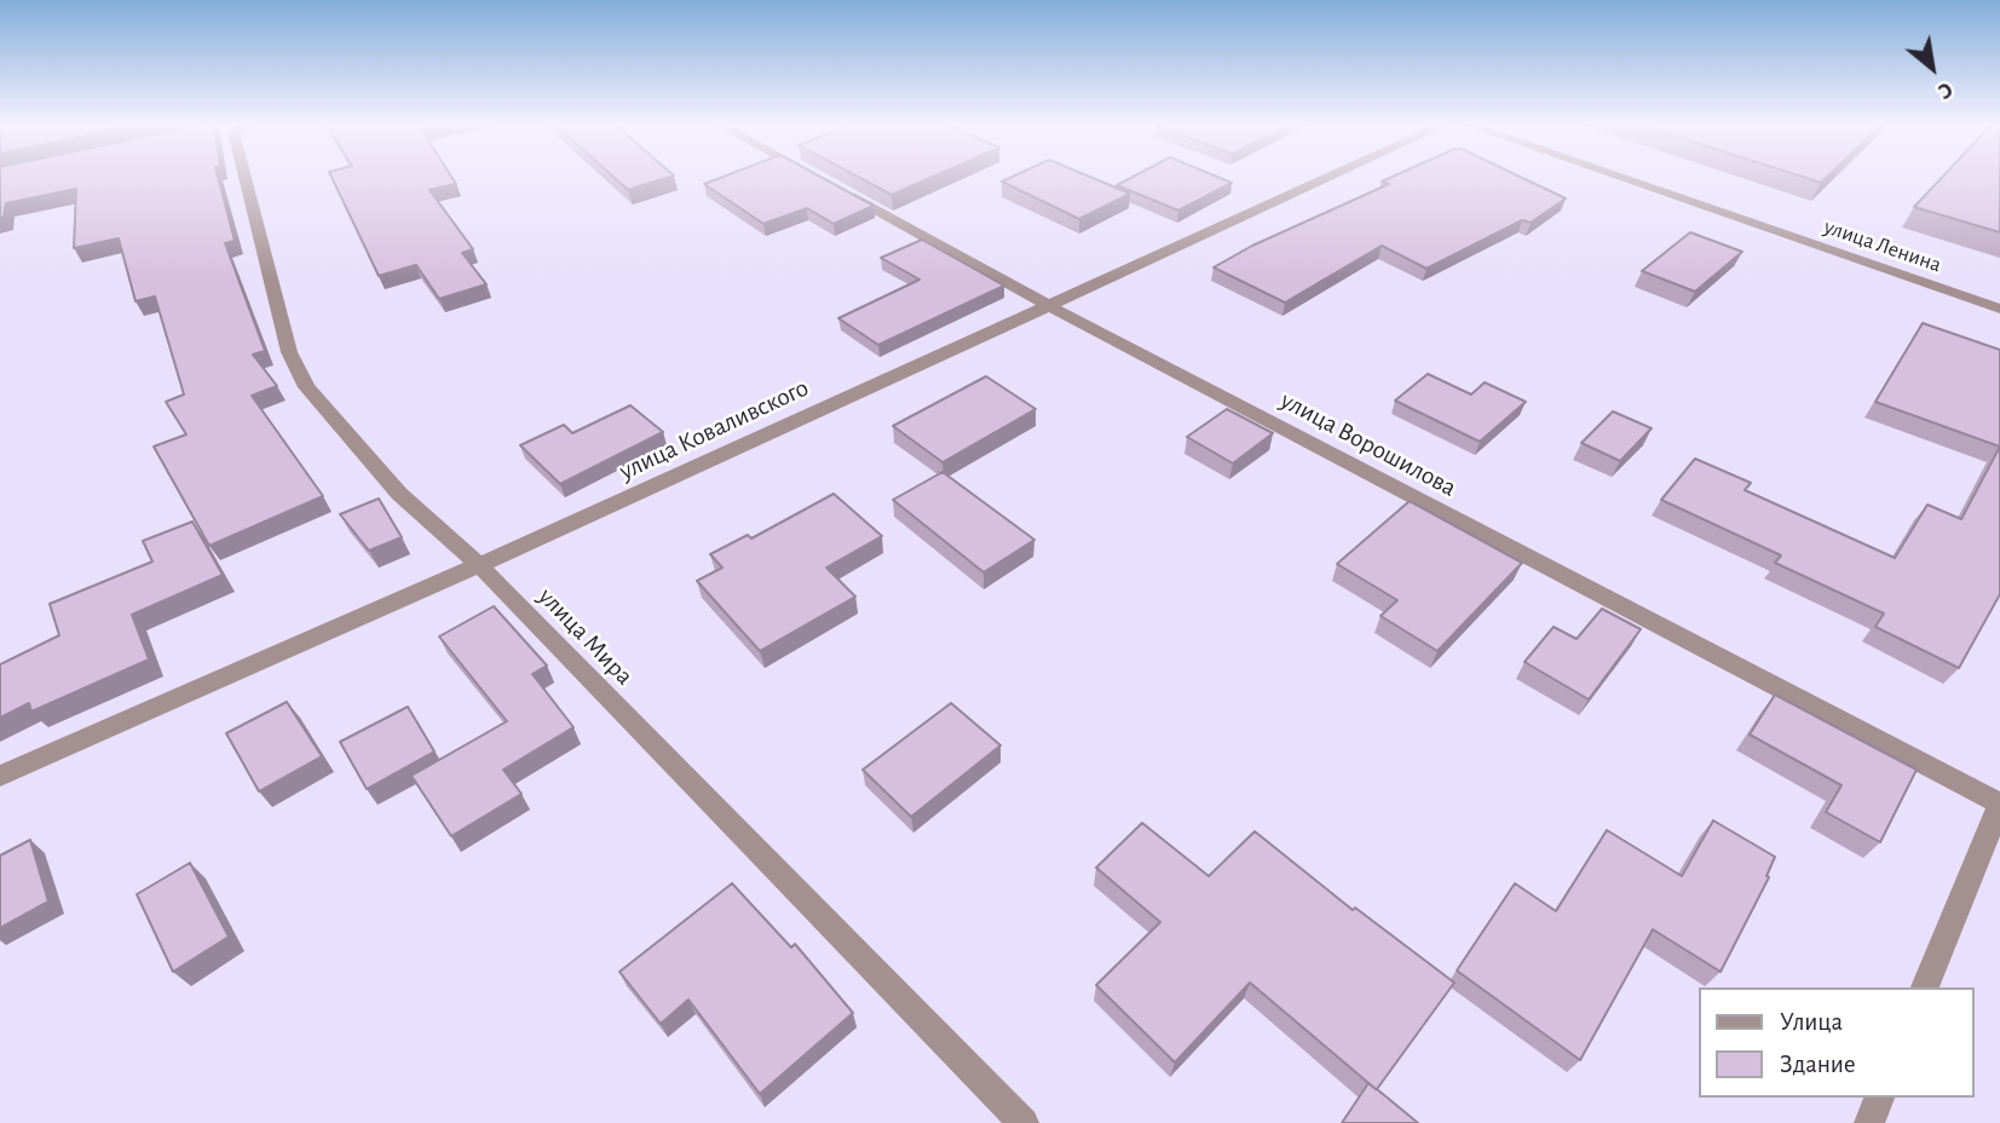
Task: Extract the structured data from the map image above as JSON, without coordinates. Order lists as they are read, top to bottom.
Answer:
{
  "streets": {
    "street": [
      "улица Ленина",
      "улица Коваливского",
      "улица Ворошилова",
      "улица Мира"
    ]
  },
  "crossings": [
    ["улица Коваливского", "улица Ворошилова"],
    ["улица Коваливского", "улица Мира"]
  ],
  "legend": ["Улица", "Здание"],
  "north": "bottom right"
}
